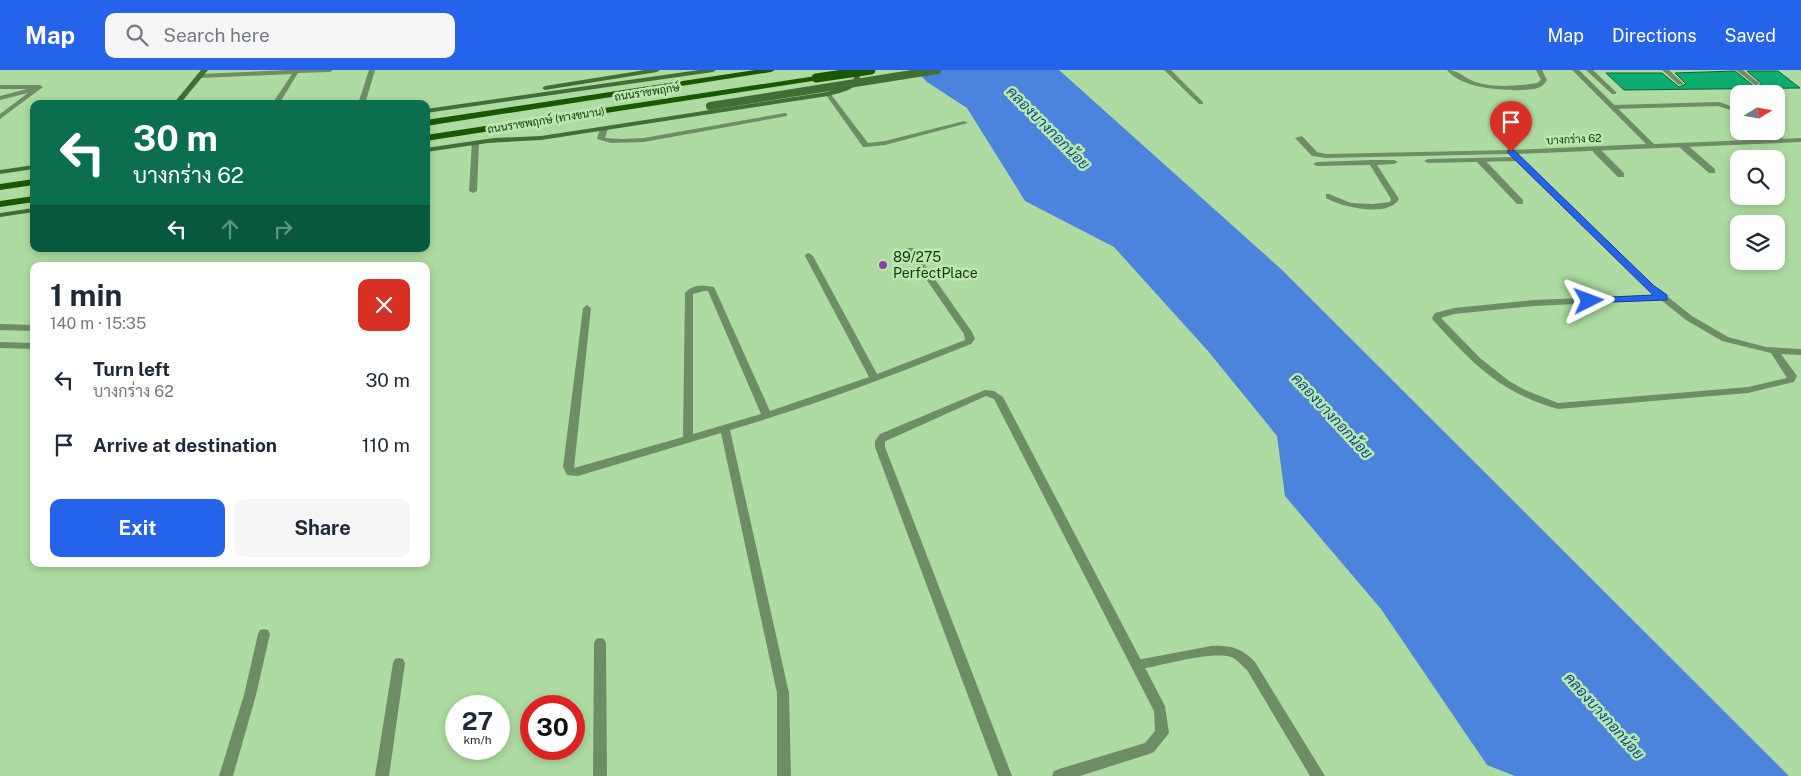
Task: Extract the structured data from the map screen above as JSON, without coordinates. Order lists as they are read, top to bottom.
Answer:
{
  "streets": {
    "main road": ["ถนนราชพฤกษ์", "ถนนราชพฤกษ์ (ทางขนาน)"],
    "street": ["บางกร่าง 62"]
  },
  "water": ["คลองบางกอกน้อย"],
  "places": ["89/275 PerfectPlace"],
  "north": "right",
  "page": {
    "header": "Map",
    "search": "Search here",
    "nav": ["Map", "Directions", "Saved"],
    "turn": ["30 m", "บางกร่าง 62"],
    "heading": ["1 min", "140 m · 15:35"],
    "list": [
      {
        "name": "Turn left",
        "note": "บางกร่าง 62",
        "value": "30 m"
      },
      {
        "name": "Arrive at destination",
        "value": "110 m"
      }
    ],
    "buttons": ["Exit", "Share"],
    "speed": "27 km/h",
    "limit": "30"
  }
}
